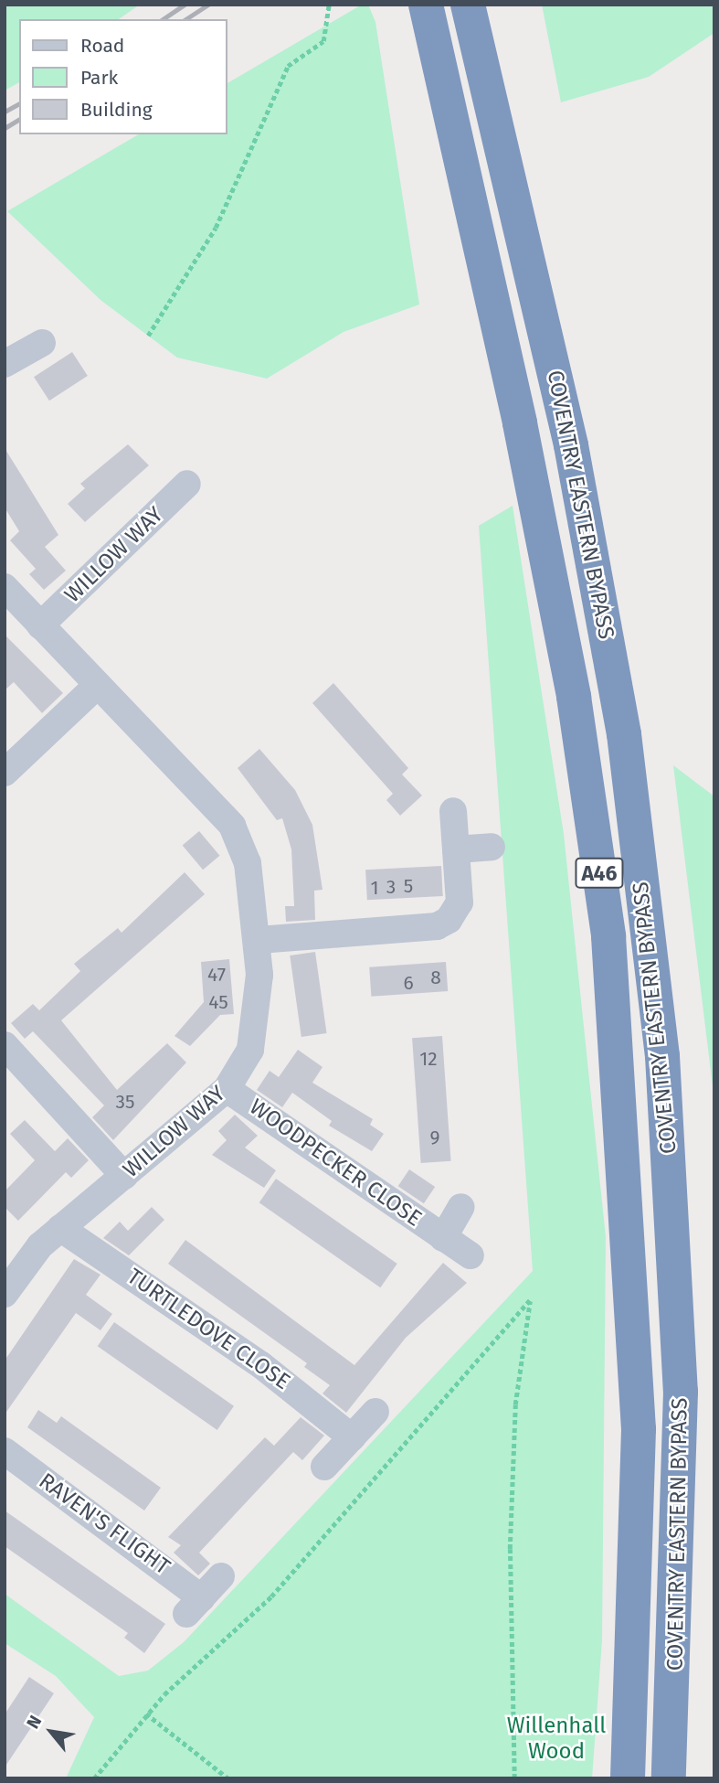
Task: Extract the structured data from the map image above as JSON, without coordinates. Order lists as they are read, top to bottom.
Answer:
{
  "streets": {
    "highway": ["COVENTRY EASTERN BYPASS", "A46"],
    "street": [
      "WILLOW WAY",
      "WOODPECKER CLOSE",
      "TURTLEDOVE CLOSE",
      "RAVEN'S FLIGHT"
    ]
  },
  "crossings": [
    ["WILLOW WAY", "WOODPECKER CLOSE"],
    ["WILLOW WAY", "TURTLEDOVE CLOSE"]
  ],
  "parks": ["Willenhall Wood"],
  "house_numbers": [
    "5",
    "3",
    "1",
    "47",
    "8",
    "6",
    "45",
    "12",
    "35",
    "9"
  ],
  "legend": ["Road", "Park", "Building"],
  "north": "top left"
}
